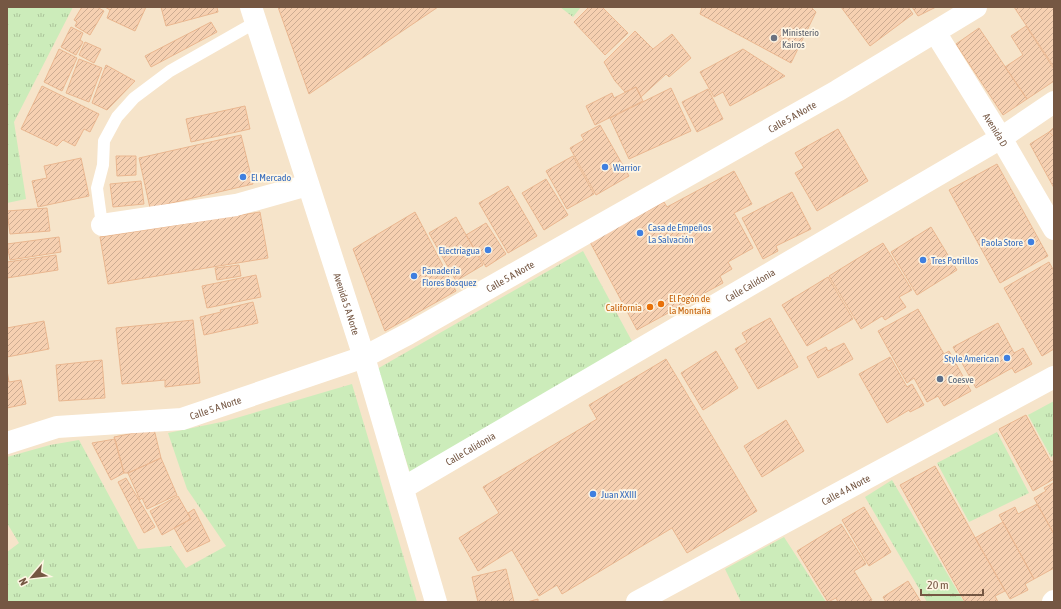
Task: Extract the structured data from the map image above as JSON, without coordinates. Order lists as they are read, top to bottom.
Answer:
{
  "streets": {
    "street": [
      "Calle 5 A Norte",
      "Avenida D",
      "Calle Calidonia",
      "Avenida 5 A Norte",
      "Calle 4 A Norte"
    ]
  },
  "crossings": [
    ["Calle 5 A Norte", "Avenida D"],
    ["Calle 5 A Norte", "Avenida 5 A Norte"],
    ["Avenida D", "Calle Calidonia"],
    ["Calle Calidonia", "Avenida 5 A Norte"]
  ],
  "places": [
    "Ministerio Kairos",
    "Warrior",
    "El Mercado",
    "Casa de Empeños La Salvación",
    "Paola Store",
    "Electriagua",
    "Tres Potrillos",
    "Panadería Flores Bosquez",
    "El Fogón de la Montaña",
    "California",
    "Style American",
    "Coesve",
    "Juan XXIII"
  ],
  "scale_bar": "20 m",
  "north": "bottom left"
}
